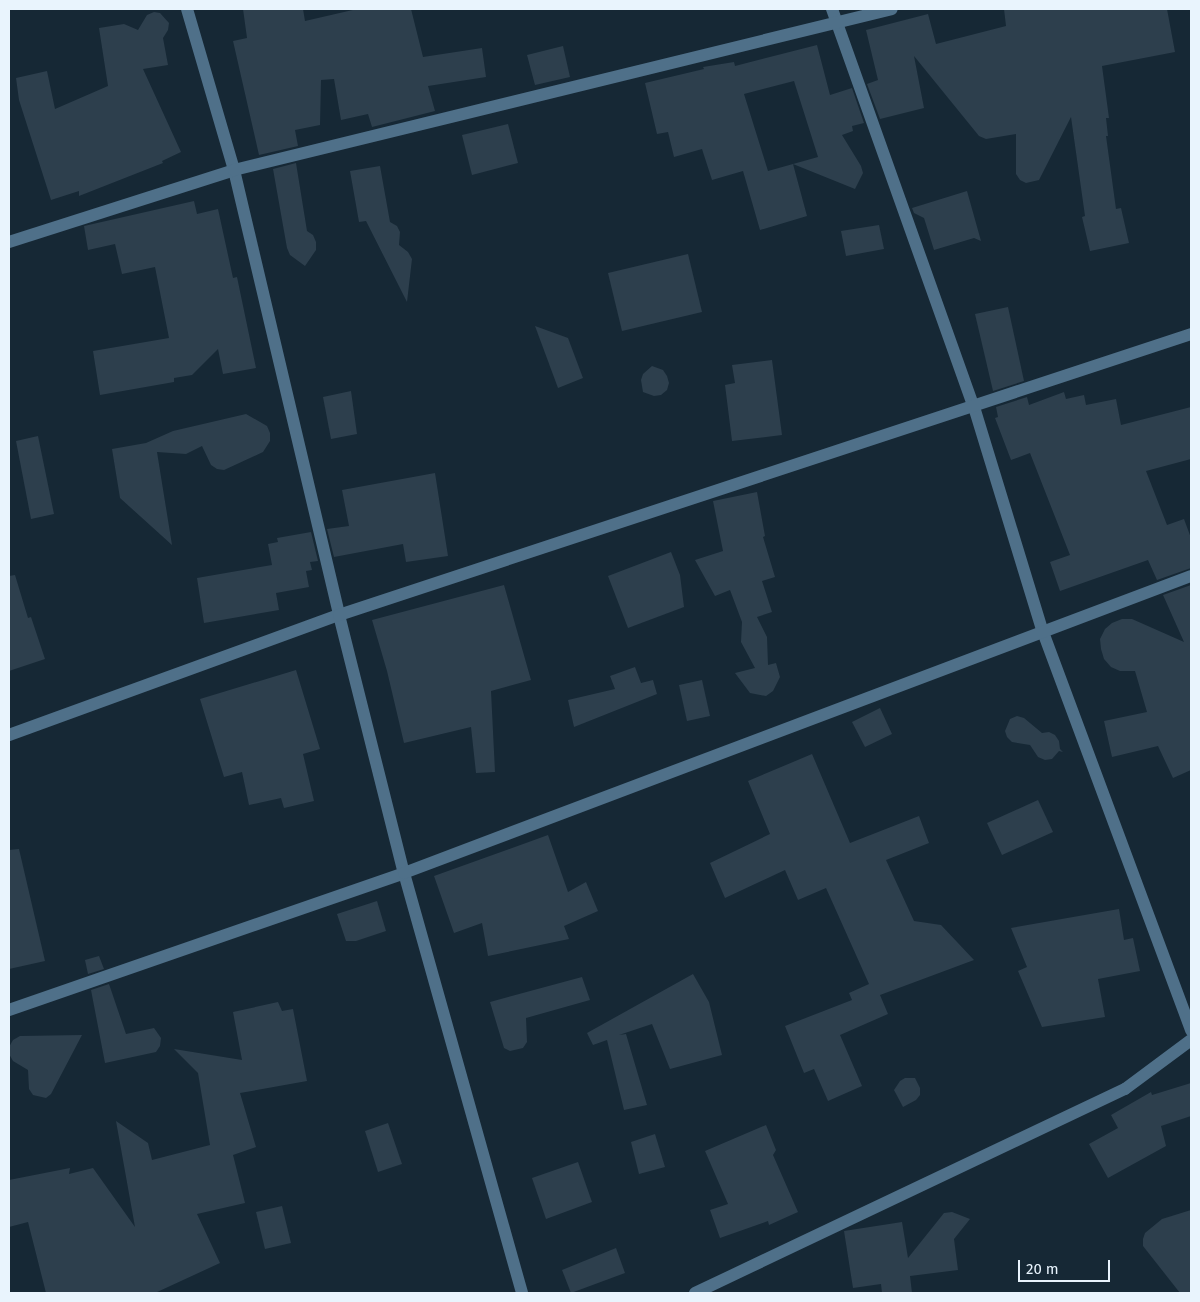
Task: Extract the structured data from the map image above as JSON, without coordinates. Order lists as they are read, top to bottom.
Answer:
{
  "scale_bar": "20 m"
}
